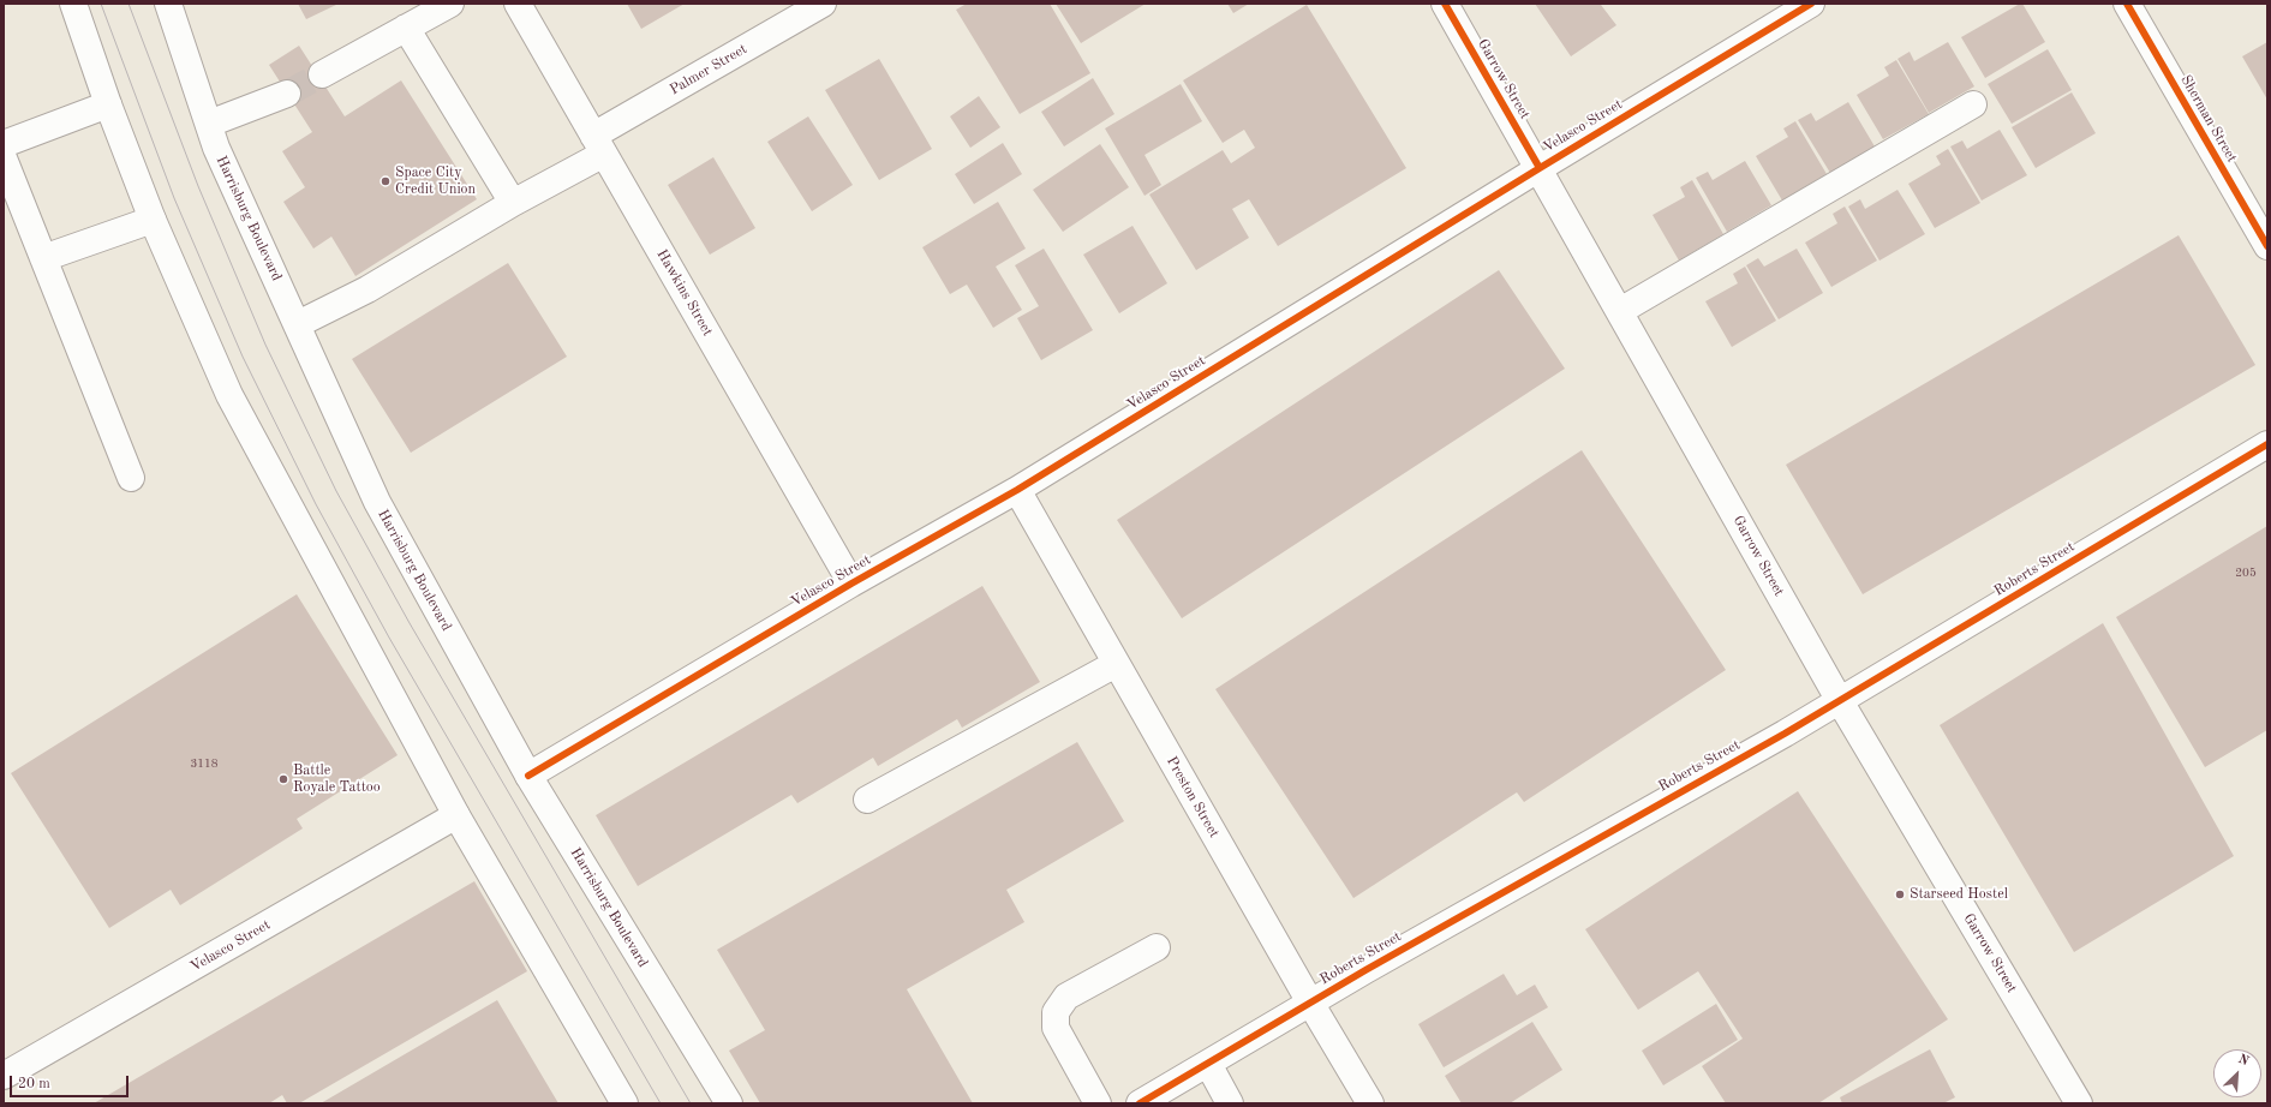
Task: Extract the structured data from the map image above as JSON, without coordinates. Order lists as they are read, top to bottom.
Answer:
{
  "streets": {
    "street": [
      "Palmer Street",
      "Garrow Street",
      "Sherman Street",
      "Velasco Street",
      "Harrisburg Boulevard",
      "Hawkins Street",
      "Roberts Street",
      "Preston Street"
    ]
  },
  "crossings": [
    ["Palmer Street", "Harrisburg Boulevard"],
    ["Palmer Street", "Hawkins Street"],
    ["Garrow Street", "Velasco Street"],
    ["Garrow Street", "Roberts Street"],
    ["Velasco Street", "Harrisburg Boulevard"],
    ["Velasco Street", "Hawkins Street"],
    ["Velasco Street", "Preston Street"],
    ["Roberts Street", "Preston Street"]
  ],
  "places": ["Space City Credit Union", "Battle Royale Tattoo", "Starseed Hostel"],
  "house_numbers": ["205", "3118"],
  "scale_bar": "20 m",
  "north": "top right"
}
